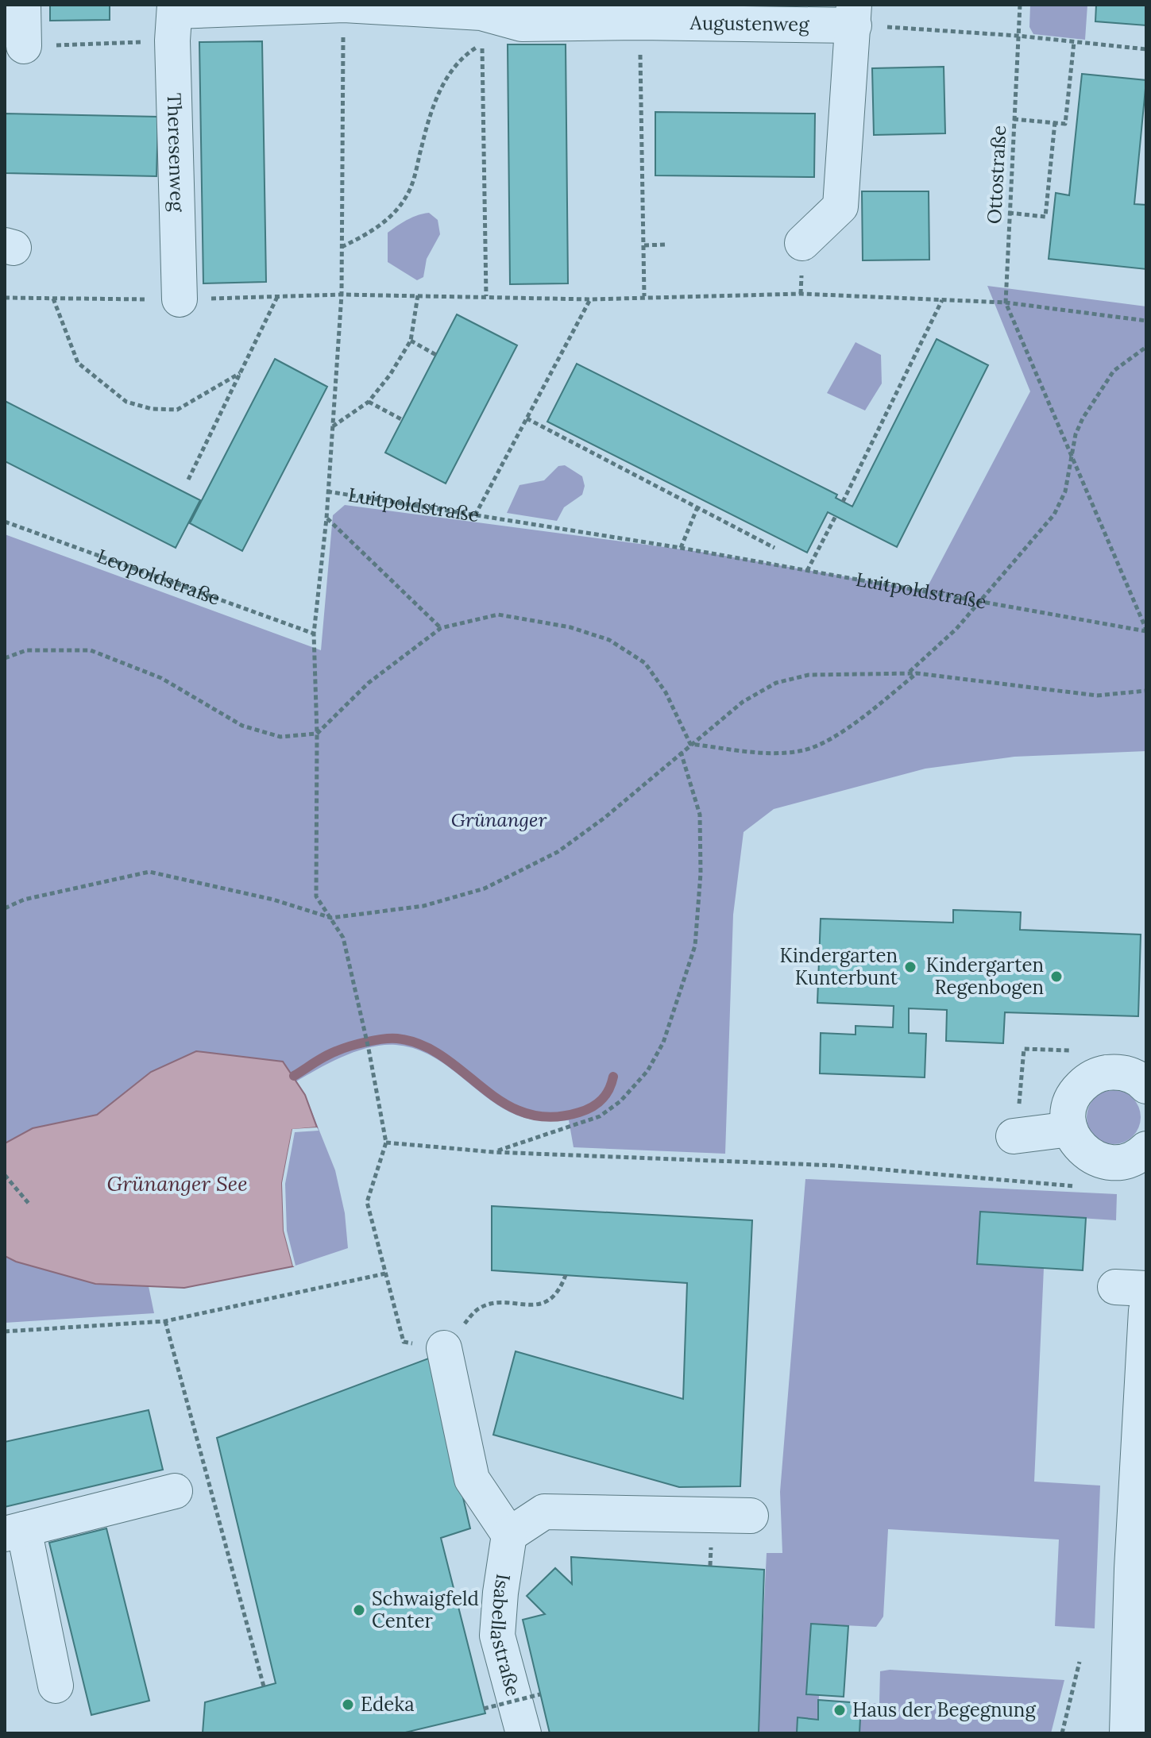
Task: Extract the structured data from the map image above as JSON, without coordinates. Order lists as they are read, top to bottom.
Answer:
{
  "streets": {
    "street": ["Augustenweg", "Theresenweg", "Isabellastraße"],
    "path": ["Ottostraße", "Luitpoldstraße", "Leopoldstraße"]
  },
  "crossings": [
    ["Augustenweg", "Theresenweg"]
  ],
  "water": ["Grünanger See"],
  "parks": ["Grünanger"],
  "places": [
    "Kindergarten Kunterbunt",
    "Kindergarten Regenbogen",
    "Schwaigfeld Center",
    "Edeka",
    "Haus der Begegnung"
  ]
}
